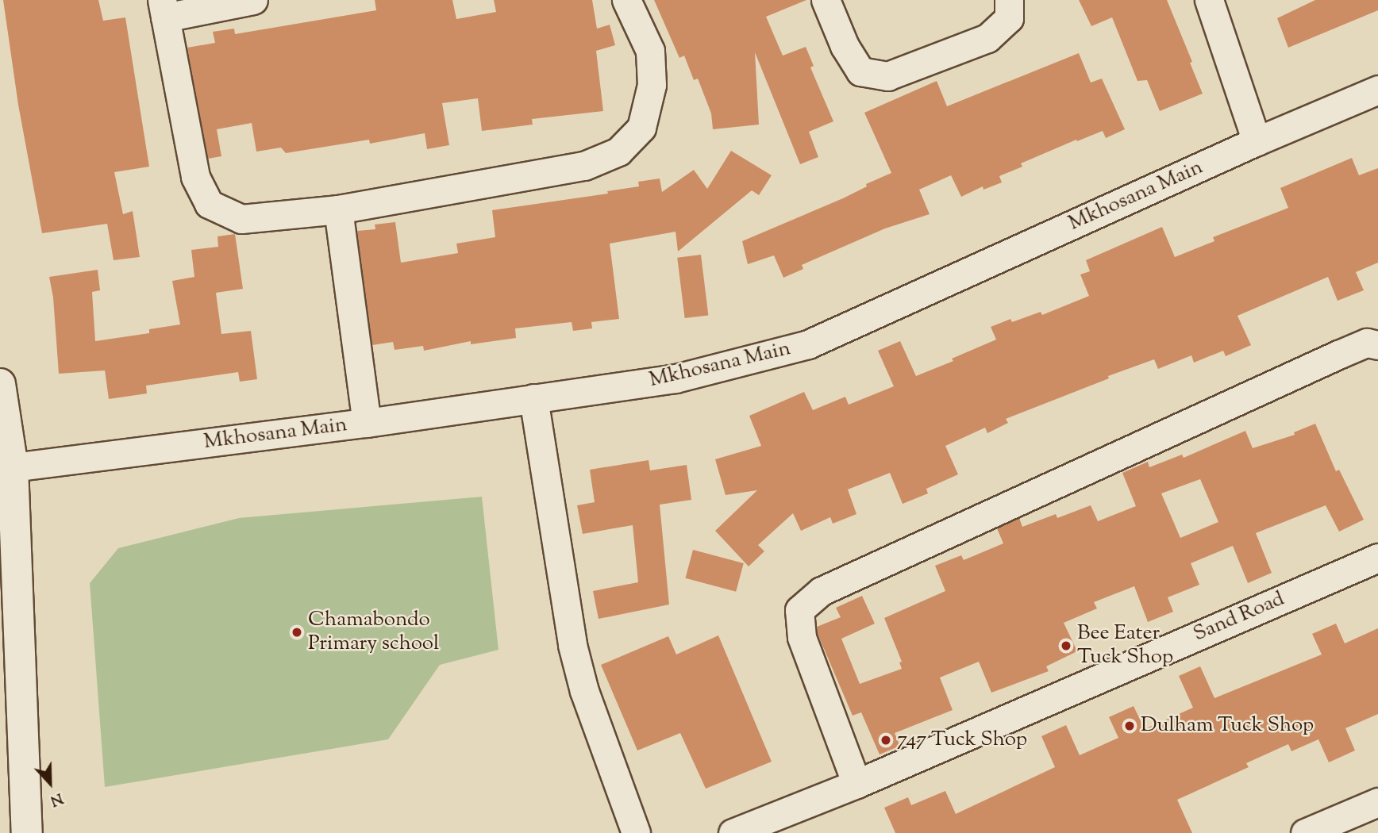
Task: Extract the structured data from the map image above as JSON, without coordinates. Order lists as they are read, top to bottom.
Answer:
{
  "streets": {
    "street": ["Mkhosana Main", "Sand Road"]
  },
  "places": [
    "Chamabondo Primary school",
    "Bee Eater Tuck Shop",
    "Dulham Tuck Shop",
    "747 Tuck Shop"
  ],
  "north": "bottom"
}
